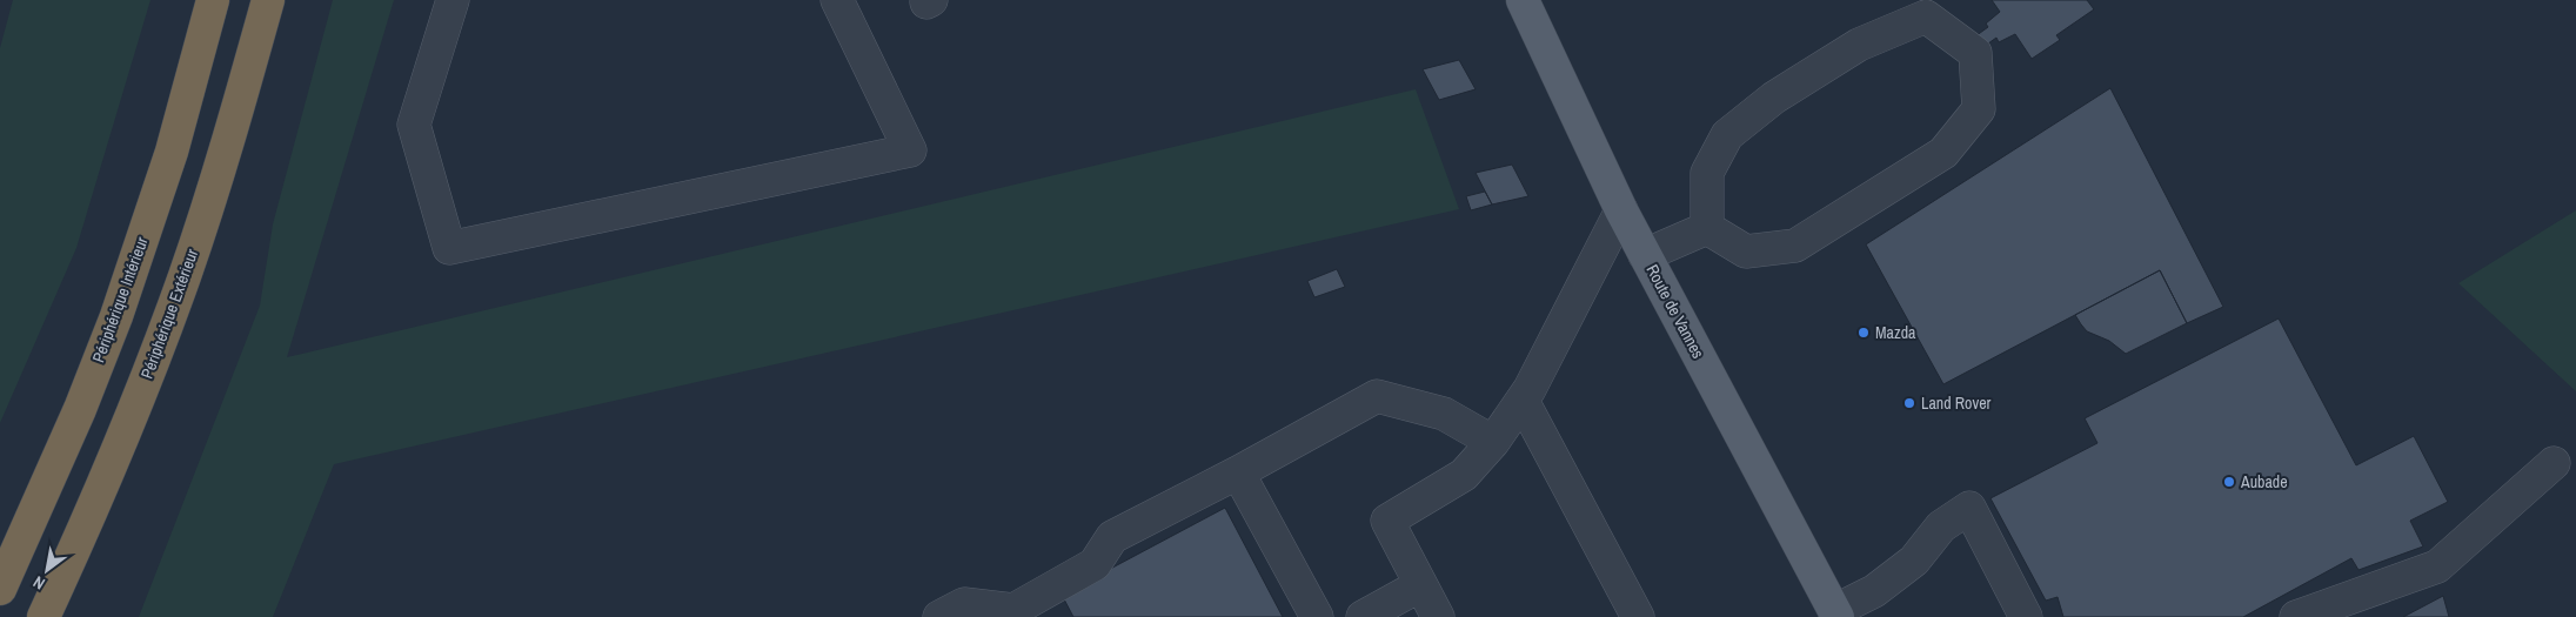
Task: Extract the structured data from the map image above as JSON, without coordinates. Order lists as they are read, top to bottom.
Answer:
{
  "streets": {
    "highway": ["Périphérique Intérieur", "Périphérique Extérieur"],
    "main road": ["Route de Vannes"]
  },
  "places": ["Mazda", "Land Rover", "Aubade"],
  "north": "bottom left"
}
